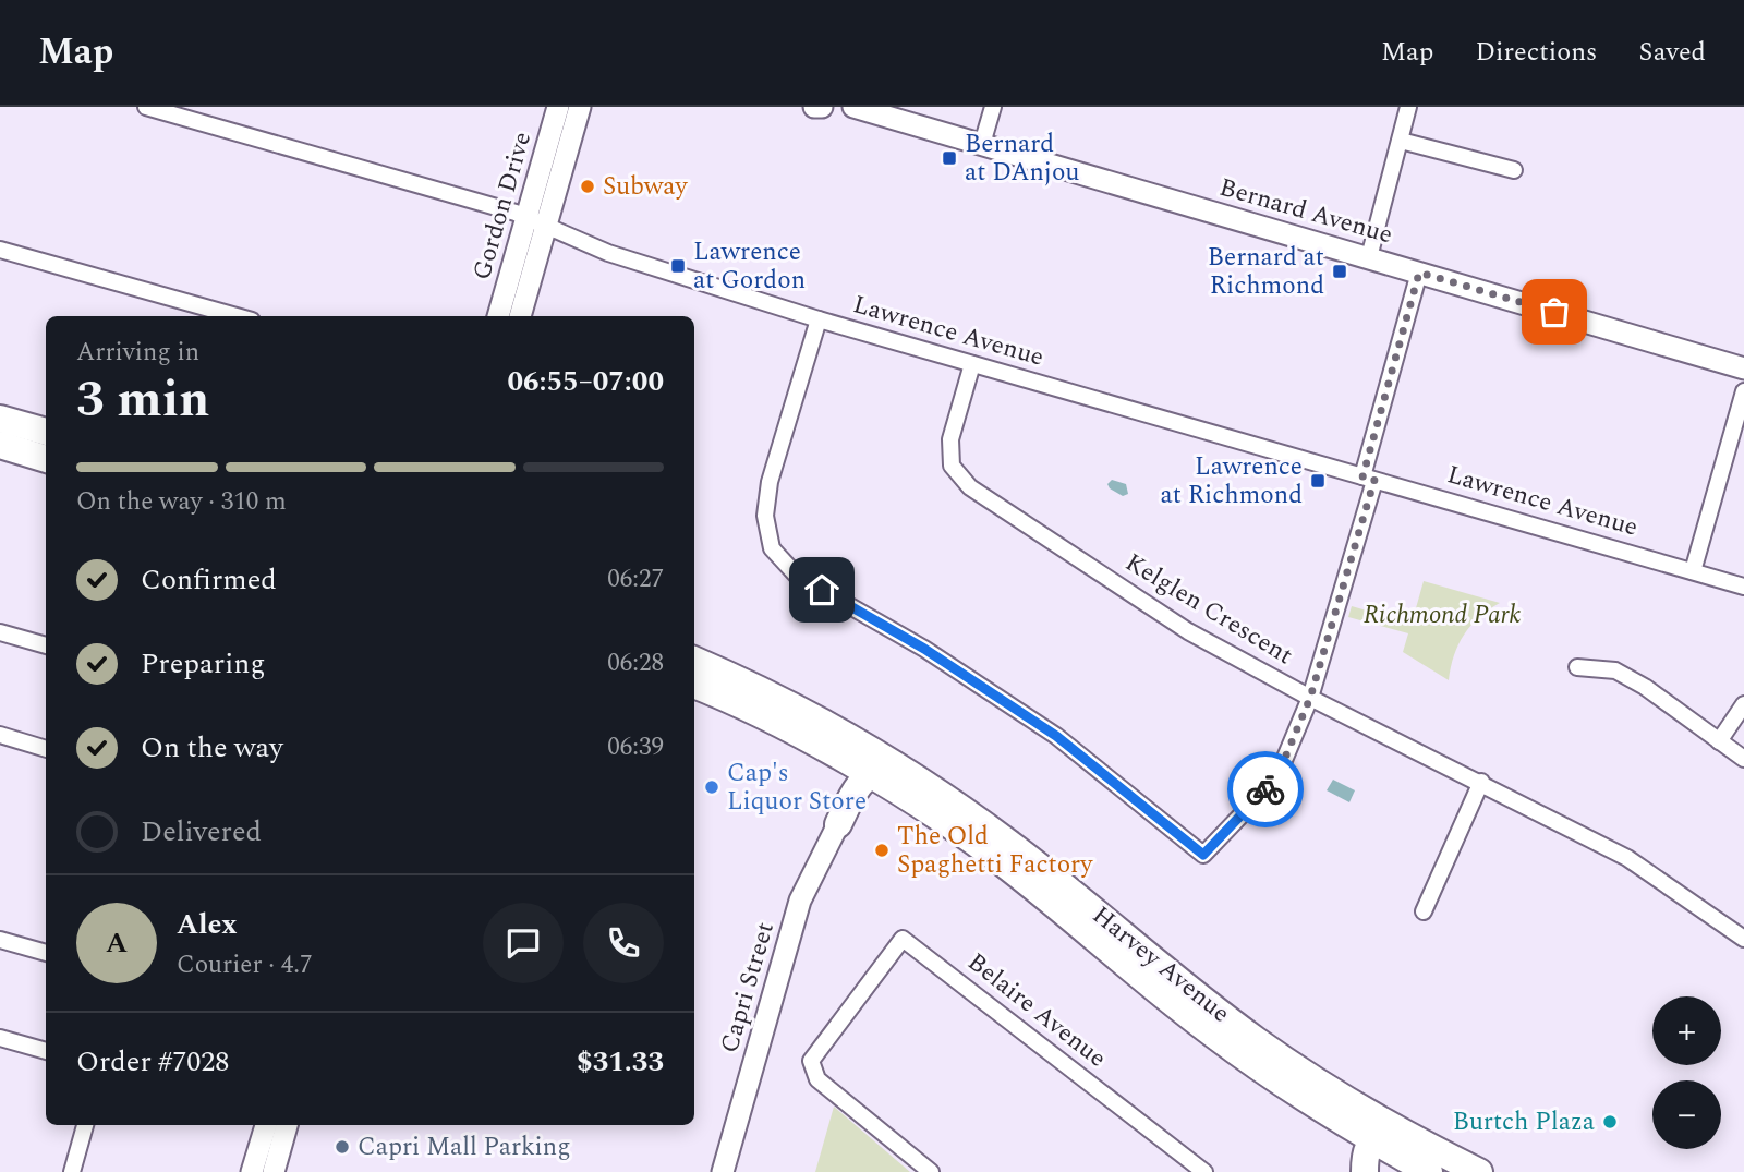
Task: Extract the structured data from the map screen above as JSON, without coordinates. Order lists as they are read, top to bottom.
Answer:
{
  "streets": {
    "highway": ["Harvey Avenue"],
    "street": [
      "Gordon Drive",
      "Bernard Avenue",
      "Lawrence Avenue",
      "Kelglen Crescent",
      "Capri Street",
      "Belaire Avenue"
    ]
  },
  "crossings": [
    ["Gordon Drive", "Lawrence Avenue"],
    ["Lawrence Avenue", "Kelglen Crescent"]
  ],
  "parks": ["Richmond Park"],
  "places": {
    "transit": [
      "Bernard at DAnjou",
      "Lawrence at Gordon",
      "Bernard at Richmond",
      "Lawrence at Richmond"
    ],
    "other": [
      "Subway",
      "Cap's Liquor Store",
      "The Old Spaghetti Factory",
      "Burtch Plaza",
      "Capri Mall Parking"
    ]
  },
  "page": {
    "header": "Map",
    "nav": ["Map", "Directions", "Saved"],
    "heading": ["3 min", "Arriving in", "06:55–07:00"],
    "panel": [
      "Alex",
      "Courier · 4.7",
      "Order #7028",
      "$31.33"
    ],
    "bar": "On the way · 310 m",
    "list": [
      ["Confirmed", "06:27"],
      ["Preparing", "06:28"],
      ["On the way", "06:39"],
      "Delivered"
    ],
    "round": "A",
    "map_buttons": ["+", "−"]
  }
}
